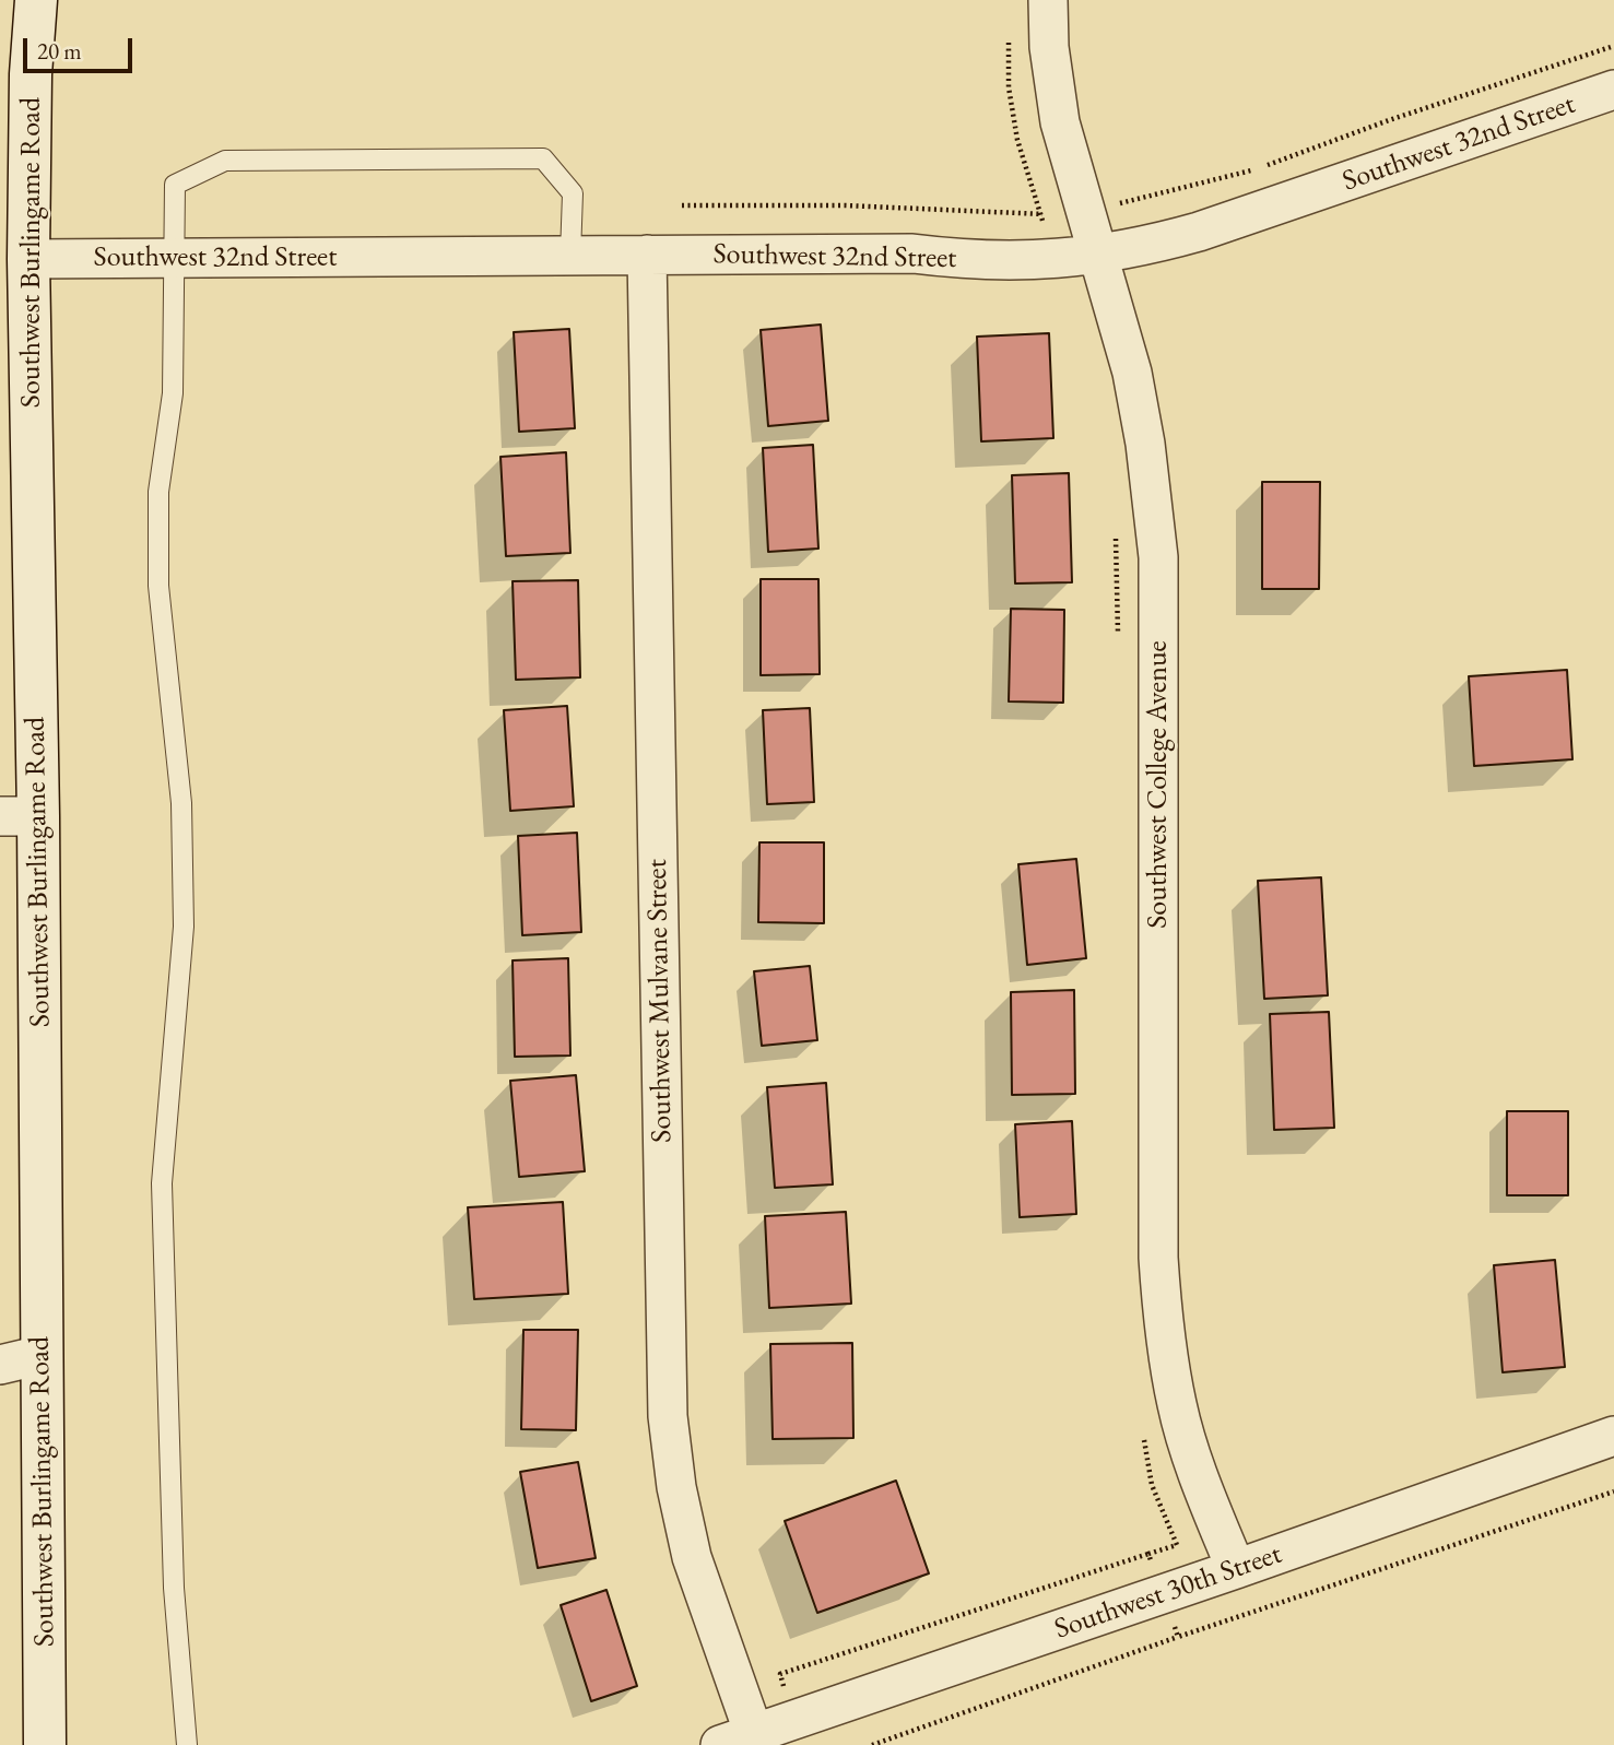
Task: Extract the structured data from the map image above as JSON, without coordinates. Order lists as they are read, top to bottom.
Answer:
{
  "streets": {
    "main road": ["Southwest Burlingame Road"],
    "street": [
      "Southwest 32nd Street",
      "Southwest College Avenue",
      "Southwest Mulvane Street",
      "Southwest 30th Street"
    ]
  },
  "crossings": [
    ["Southwest 32nd Street", "Southwest Burlingame Road"],
    ["Southwest 32nd Street", "Southwest College Avenue"],
    ["Southwest 32nd Street", "Southwest Mulvane Street"],
    ["Southwest College Avenue", "Southwest 30th Street"],
    ["Southwest Mulvane Street", "Southwest 30th Street"]
  ],
  "scale_bar": "20 m"
}
